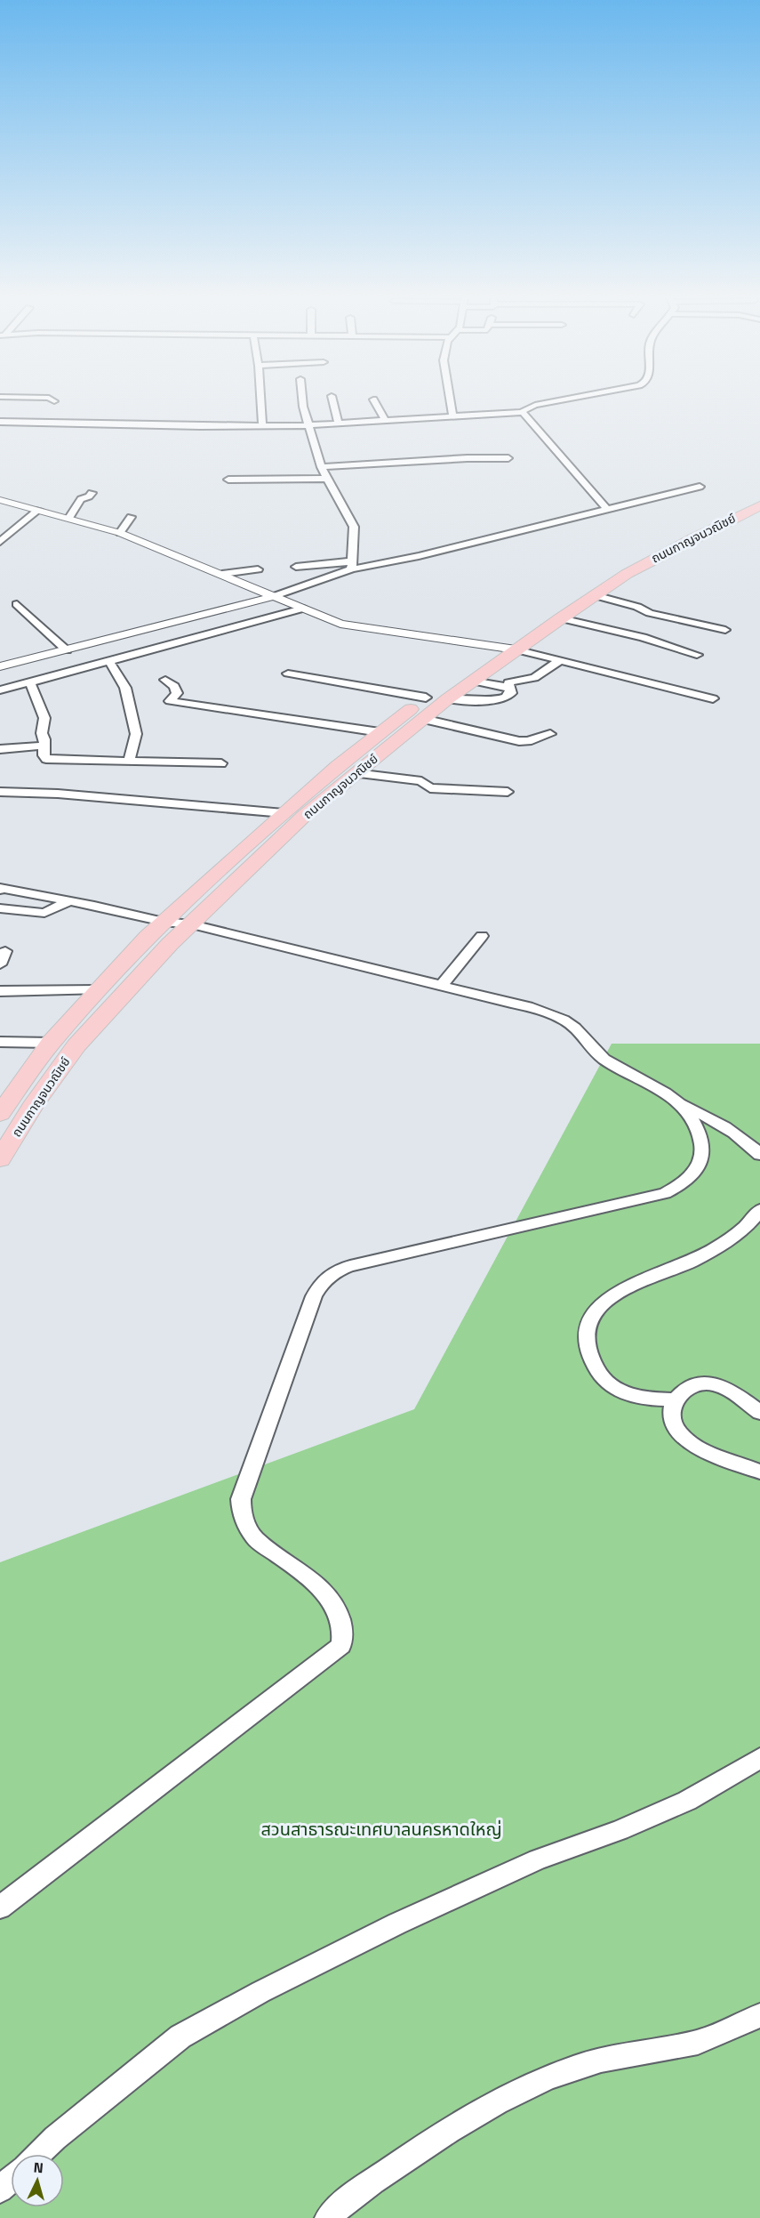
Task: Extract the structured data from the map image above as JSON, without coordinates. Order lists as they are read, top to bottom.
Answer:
{
  "streets": {
    "main road": ["ถนนกาญจนวณิชย์"]
  },
  "parks": ["สวนสาธารณะเทศบาลนครหาดใหญ่"],
  "north": "top"
}
